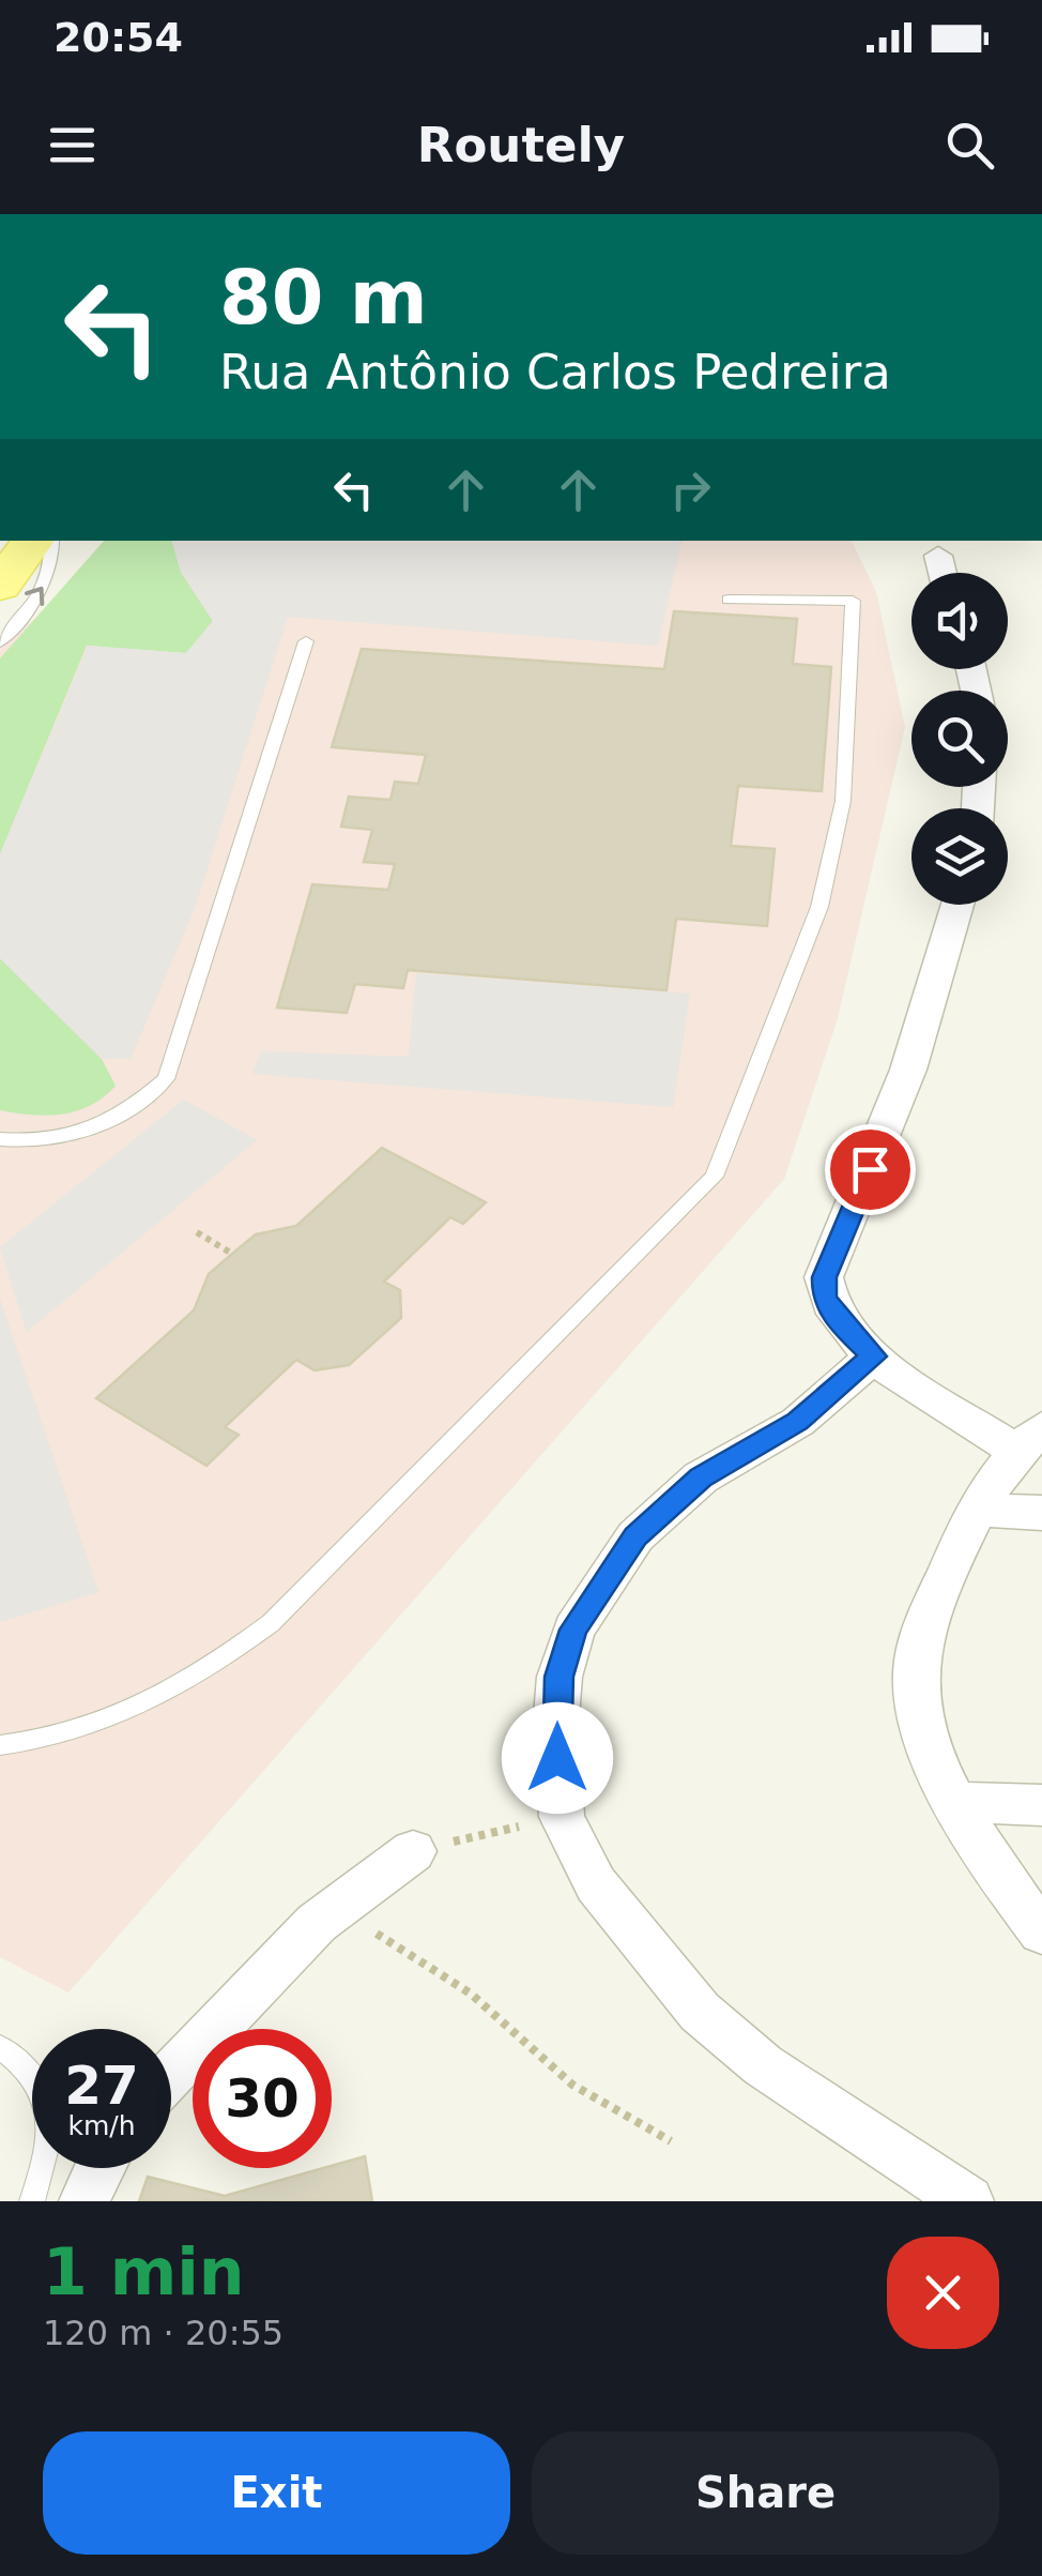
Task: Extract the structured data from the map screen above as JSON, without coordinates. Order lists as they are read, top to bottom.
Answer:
{
  "page": {
    "status": "20:54",
    "header": "Routely",
    "turn": ["80 m", "Rua Antônio Carlos Pedreira"],
    "speed": "27 km/h",
    "limit": "30",
    "heading": ["1 min", "120 m · 20:55"],
    "buttons": ["Exit", "Share"]
  }
}
